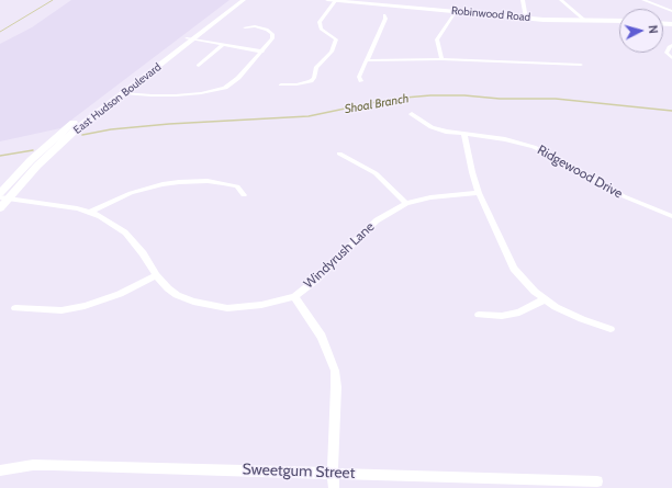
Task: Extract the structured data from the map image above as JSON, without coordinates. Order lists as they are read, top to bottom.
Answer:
{
  "streets": {
    "main road": ["Robinwood Road", "East Hudson Boulevard"],
    "street": ["Ridgewood Drive", "Windyrush Lane", "Sweetgum Street"]
  },
  "crossings": [
    ["East Hudson Boulevard", "Windyrush Lane"]
  ],
  "water": ["Shoal Branch"],
  "north": "right"
}
